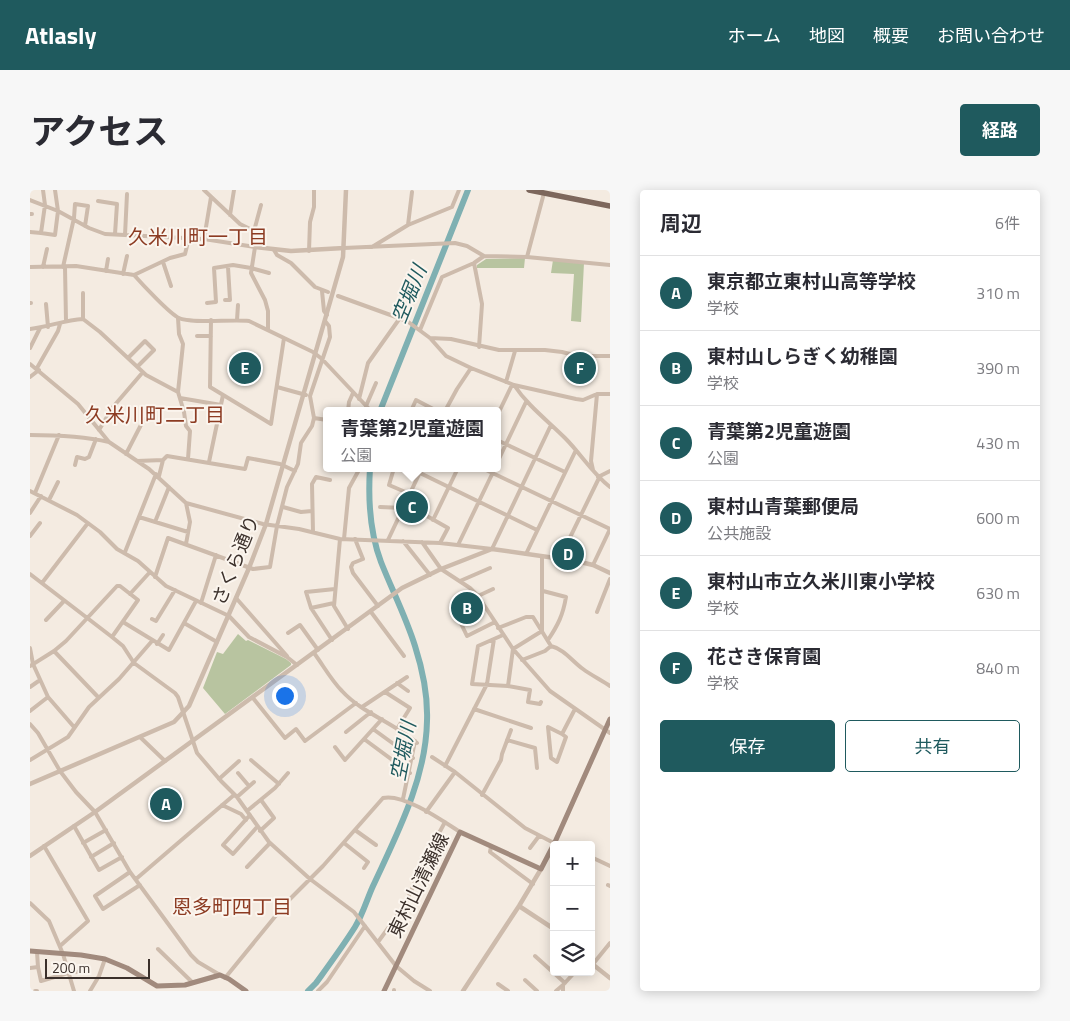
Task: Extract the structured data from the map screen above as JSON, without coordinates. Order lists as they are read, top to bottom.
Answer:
{
  "streets": {
    "main road": ["東村山清瀬線"],
    "street": ["さくら通り"]
  },
  "districts": ["久米川町一丁目", "久米川町二丁目", "恩多町四丁目"],
  "water": ["空堀川"],
  "scale_bar": "200 m",
  "page": {
    "header": "Atlasly",
    "nav": [
      "ホーム",
      "地図",
      "概要",
      "お問い合わせ"
    ],
    "title": "アクセス",
    "buttons": [
      "経路",
      ["保存", "共有"]
    ],
    "heading": ["周辺", "6件"],
    "list": [
      {
        "mark": "A",
        "name": "東京都立東村山高等学校",
        "note": "学校",
        "value": "310 m"
      },
      {
        "mark": "B",
        "name": "東村山しらぎく幼稚園",
        "note": "学校",
        "value": "390 m"
      },
      {
        "mark": "C",
        "name": "青葉第2児童遊園",
        "note": "公園",
        "value": "430 m"
      },
      {
        "mark": "D",
        "name": "東村山青葉郵便局",
        "note": "公共施設",
        "value": "600 m"
      },
      {
        "mark": "E",
        "name": "東村山市立久米川東小学校",
        "note": "学校",
        "value": "630 m"
      },
      {
        "mark": "F",
        "name": "花さき保育園",
        "note": "学校",
        "value": "840 m"
      }
    ],
    "pins": [
      "E",
      "F",
      "C",
      "D",
      "B",
      "A"
    ],
    "popup": ["青葉第2児童遊園", "公園"],
    "map_buttons": ["+", "−"],
    "scale": "200 m"
  }
}
